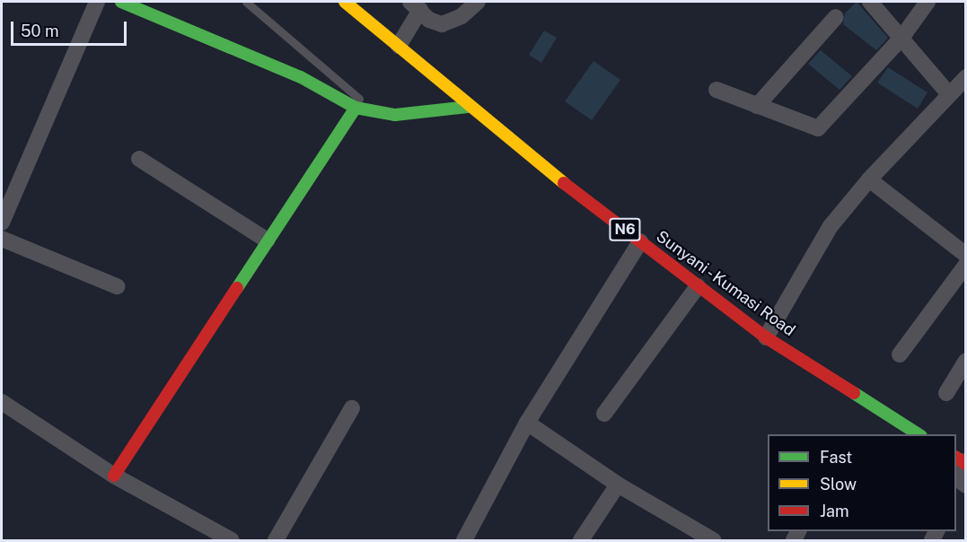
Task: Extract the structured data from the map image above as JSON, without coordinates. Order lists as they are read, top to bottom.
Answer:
{
  "streets": {
    "street": ["N6", "Sunyani - Kumasi Road"]
  },
  "legend": ["Fast", "Slow", "Jam"],
  "scale_bar": "50 m"
}
